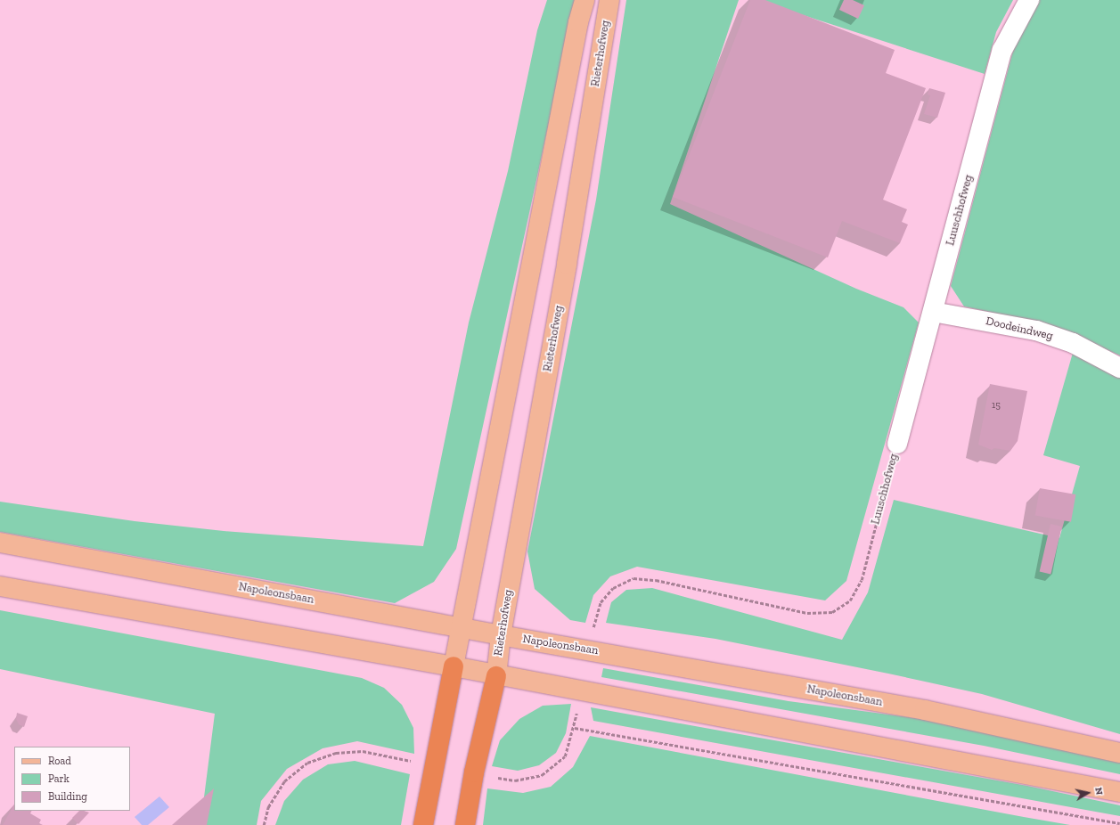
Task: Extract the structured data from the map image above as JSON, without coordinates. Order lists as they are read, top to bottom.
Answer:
{
  "streets": {
    "main road": ["Rieterhofweg", "Napoleonsbaan"],
    "street": ["Luuschhofweg", "Doodeindweg"]
  },
  "crossings": [
    ["Rieterhofweg", "Napoleonsbaan"],
    ["Luuschhofweg", "Doodeindweg"],
    ["Luuschhofweg", "Napoleonsbaan"]
  ],
  "house_numbers": ["15"],
  "legend": ["Road", "Park", "Building"],
  "north": "right"
}
